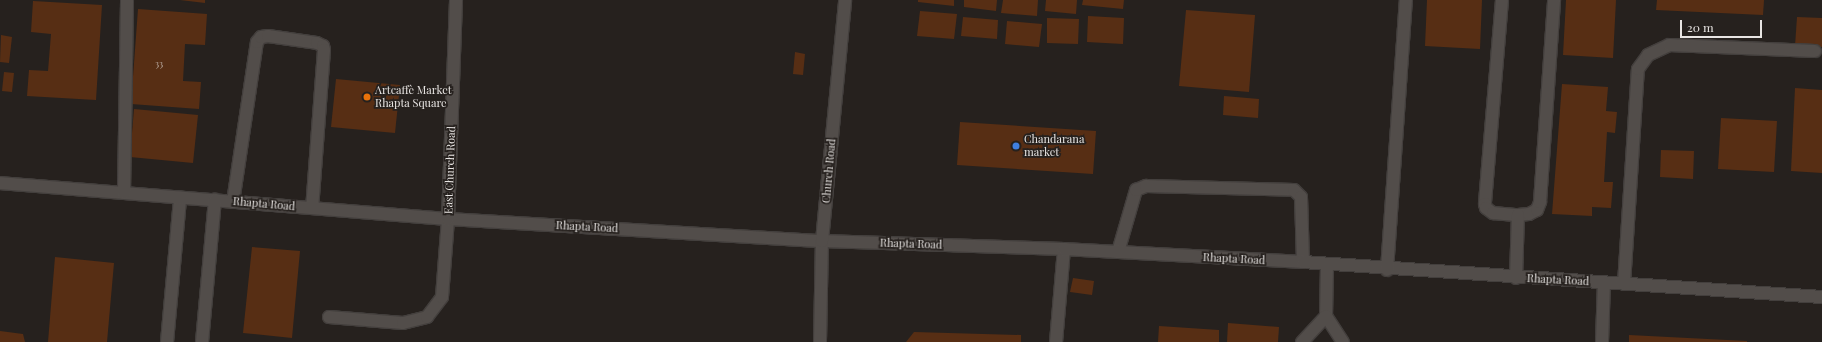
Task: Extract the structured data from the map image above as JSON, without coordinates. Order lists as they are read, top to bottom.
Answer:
{
  "streets": {
    "street": ["East Church Road", "Church Road", "Rhapta Road"]
  },
  "crossings": [
    ["East Church Road", "Rhapta Road"],
    ["Church Road", "Rhapta Road"]
  ],
  "places": ["Artcaffè Market Rhapta Square", "Chandarana market"],
  "house_numbers": ["33"],
  "scale_bar": "20 m"
}
